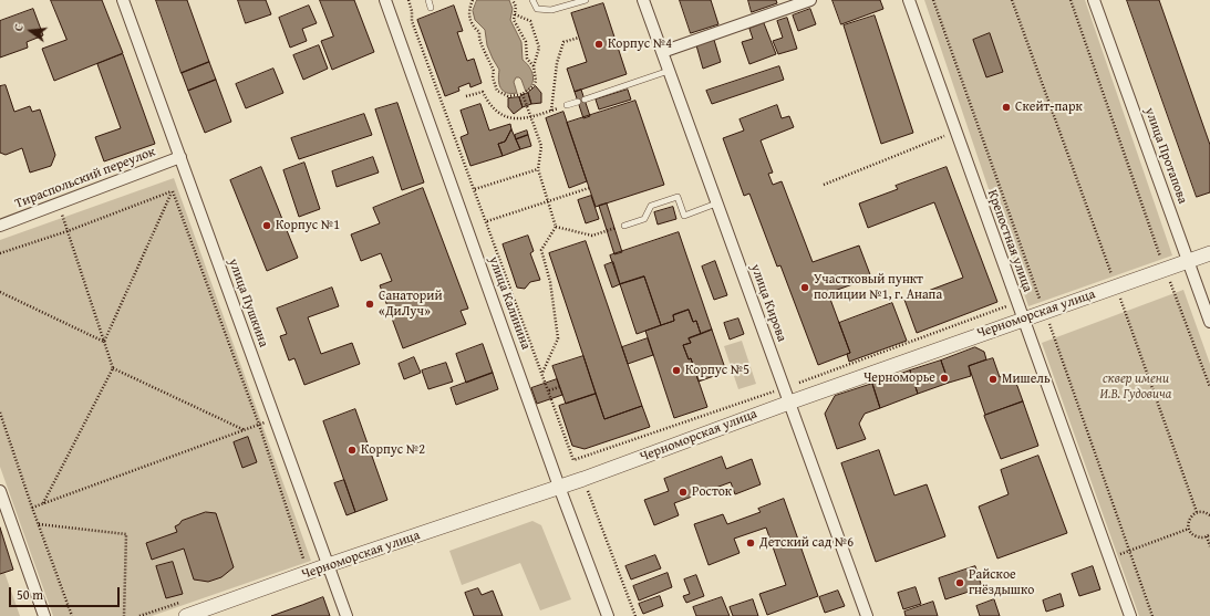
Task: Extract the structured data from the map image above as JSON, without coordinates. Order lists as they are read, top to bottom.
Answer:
{
  "streets": {
    "street": [
      "улица Протапова",
      "Тираспольский переулок",
      "Крепостная улица",
      "улица Пушкина",
      "улица Калинина",
      "улица Кирова",
      "Черноморская улица"
    ]
  },
  "crossings": [
    ["улица Протапова", "Черноморская улица"],
    ["Тираспольский переулок", "улица Пушкина"],
    ["Крепостная улица", "Черноморская улица"],
    ["улица Пушкина", "Черноморская улица"],
    ["улица Калинина", "Черноморская улица"],
    ["улица Кирова", "Черноморская улица"]
  ],
  "parks": ["сквер имени И.В. Гудовича"],
  "places": [
    "Корпус №4",
    "Скейт-парк",
    "Корпус №1",
    "Участковый пункт полиции №1, г. Анапа",
    "Санаторий «ДиЛуч»",
    "Корпус №5",
    "Черноморье",
    "Мишель",
    "Корпус №2",
    "Росток",
    "Детский сад №6",
    "Райское гнёздышко"
  ],
  "scale_bar": "50 m",
  "north": "left"
}
